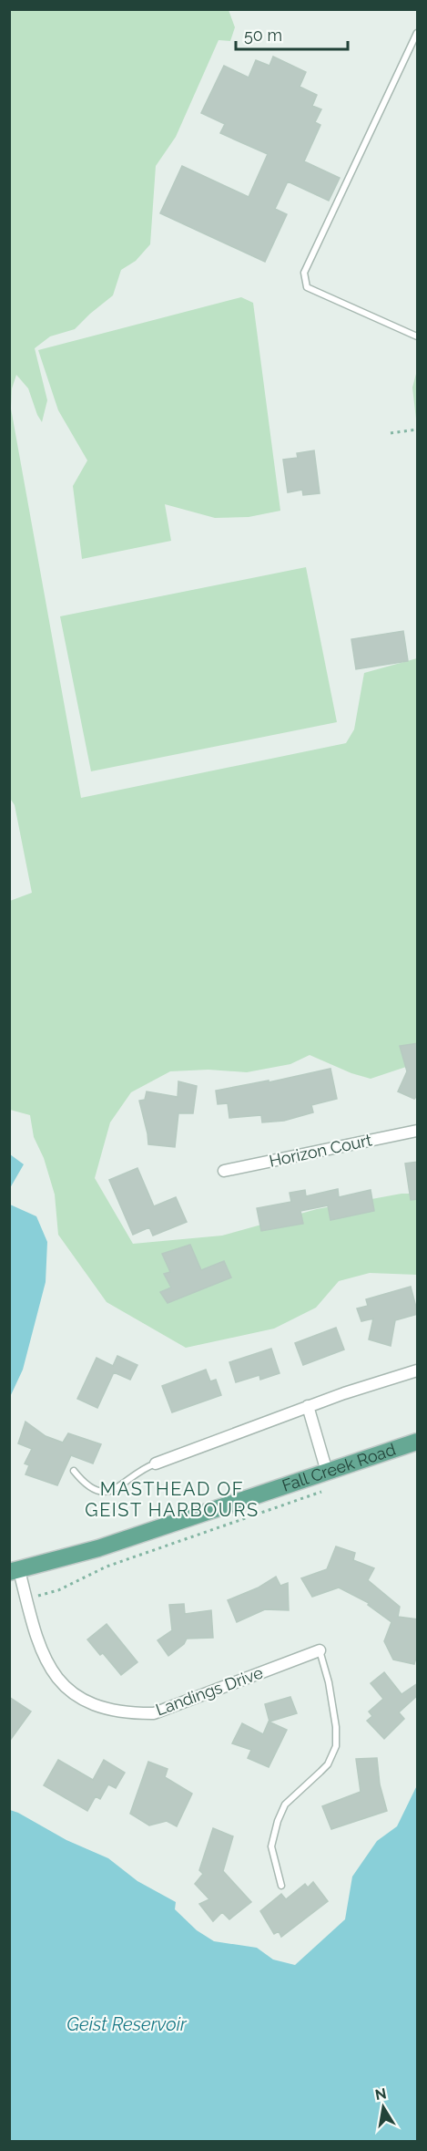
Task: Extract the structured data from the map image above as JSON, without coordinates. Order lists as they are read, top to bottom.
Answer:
{
  "streets": {
    "main road": ["Fall Creek Road"],
    "street": ["Horizon Court", "Landings Drive"]
  },
  "crossings": [
    ["Fall Creek Road", "Landings Drive"]
  ],
  "districts": ["MASTHEAD OF GEIST HARBOURS"],
  "water": ["Geist Reservoir"],
  "scale_bar": "50 m",
  "north": "top"
}
